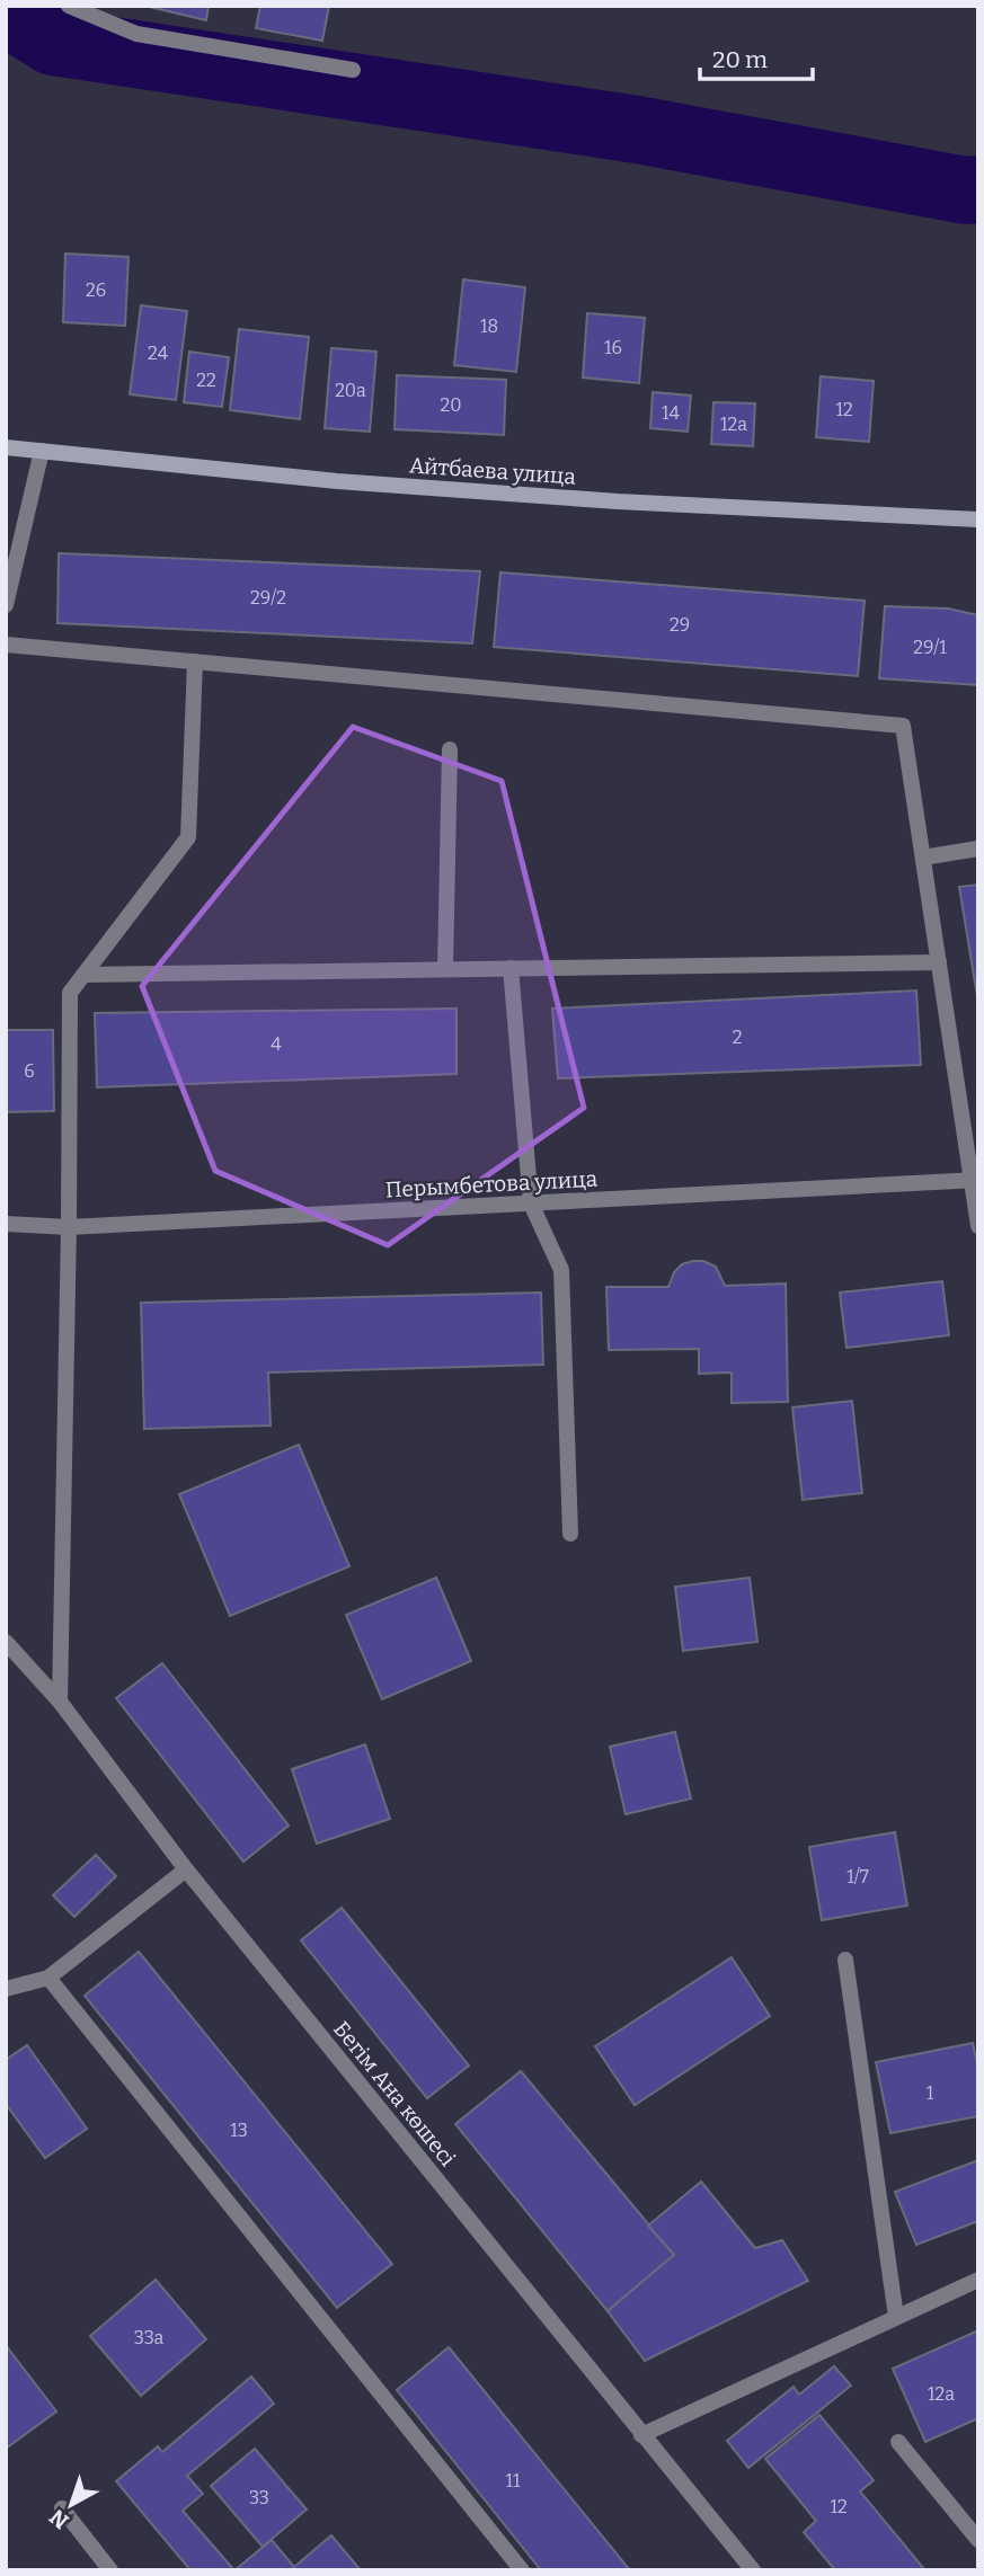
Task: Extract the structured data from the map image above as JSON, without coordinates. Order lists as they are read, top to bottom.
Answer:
{
  "streets": {
    "street": ["Айтбаева улица", "Перымбетова улица", "Бегім Ана көшесі"]
  },
  "house_numbers": [
    "26",
    "18",
    "16",
    "24",
    "22",
    "20а",
    "20",
    "12",
    "14",
    "12а",
    "29/2",
    "29",
    "29/1",
    "2",
    "4",
    "6",
    "1/7",
    "1",
    "13",
    "33а",
    "12а",
    "11",
    "33",
    "12"
  ],
  "scale_bar": "20 m",
  "north": "bottom left"
}
